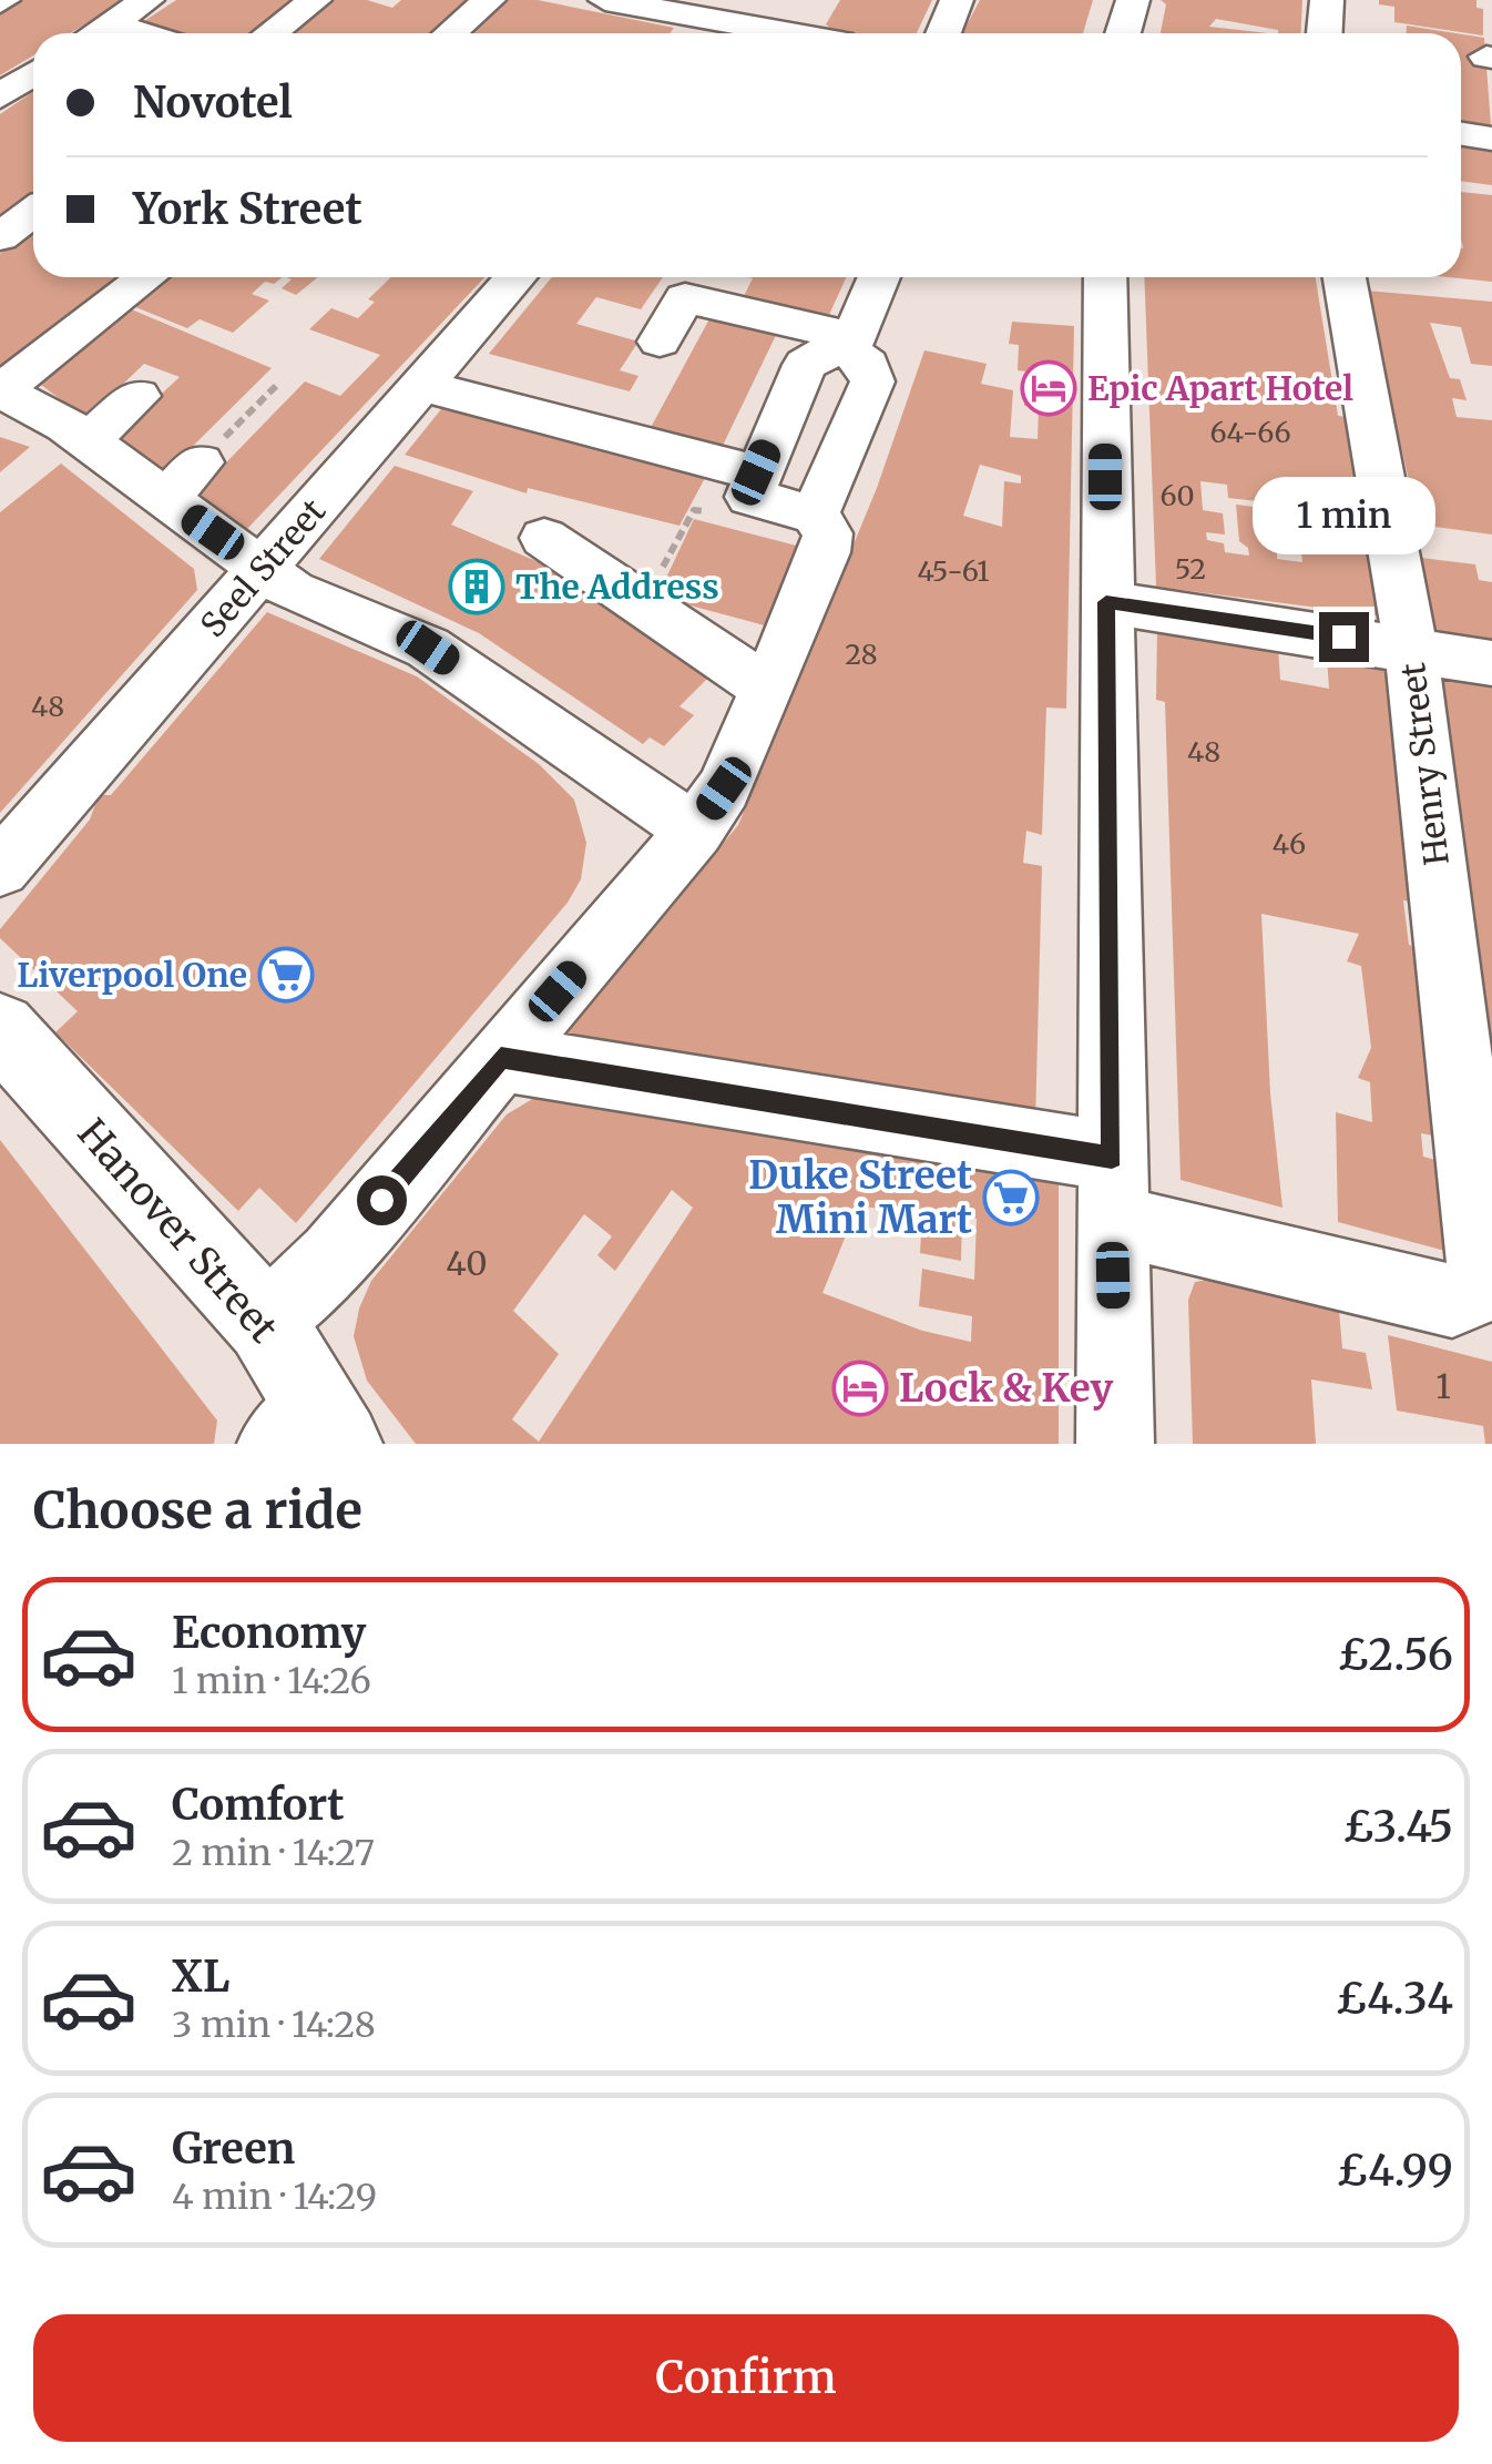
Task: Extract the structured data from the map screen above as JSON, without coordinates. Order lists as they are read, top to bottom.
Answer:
{
  "streets": {
    "main road": ["Hanover Street"],
    "street": ["Seel Street", "Henry Street"]
  },
  "places": {
    "hotel": ["Epic Apart Hotel", "Lock & Key"],
    "building": ["The Address"],
    "supermarket": ["Liverpool One", "Duke Street Mini Mart"]
  },
  "house_numbers": [
    "64-66",
    "60",
    "52",
    "45-61",
    "28",
    "48",
    "48",
    "46",
    "40",
    "1"
  ],
  "page": {
    "banner": ["Novotel", "York Street"],
    "bubble": "1 min",
    "heading": "Choose a ride",
    "list": [
      {
        "name": "Economy",
        "note": "1 min · 14:26",
        "value": "£2.56"
      },
      {
        "name": "Comfort",
        "note": "2 min · 14:27",
        "value": "£3.45"
      },
      {
        "name": "XL",
        "note": "3 min · 14:28",
        "value": "£4.34"
      },
      {
        "name": "Green",
        "note": "4 min · 14:29",
        "value": "£4.99"
      }
    ],
    "buttons": "Confirm"
  }
}
